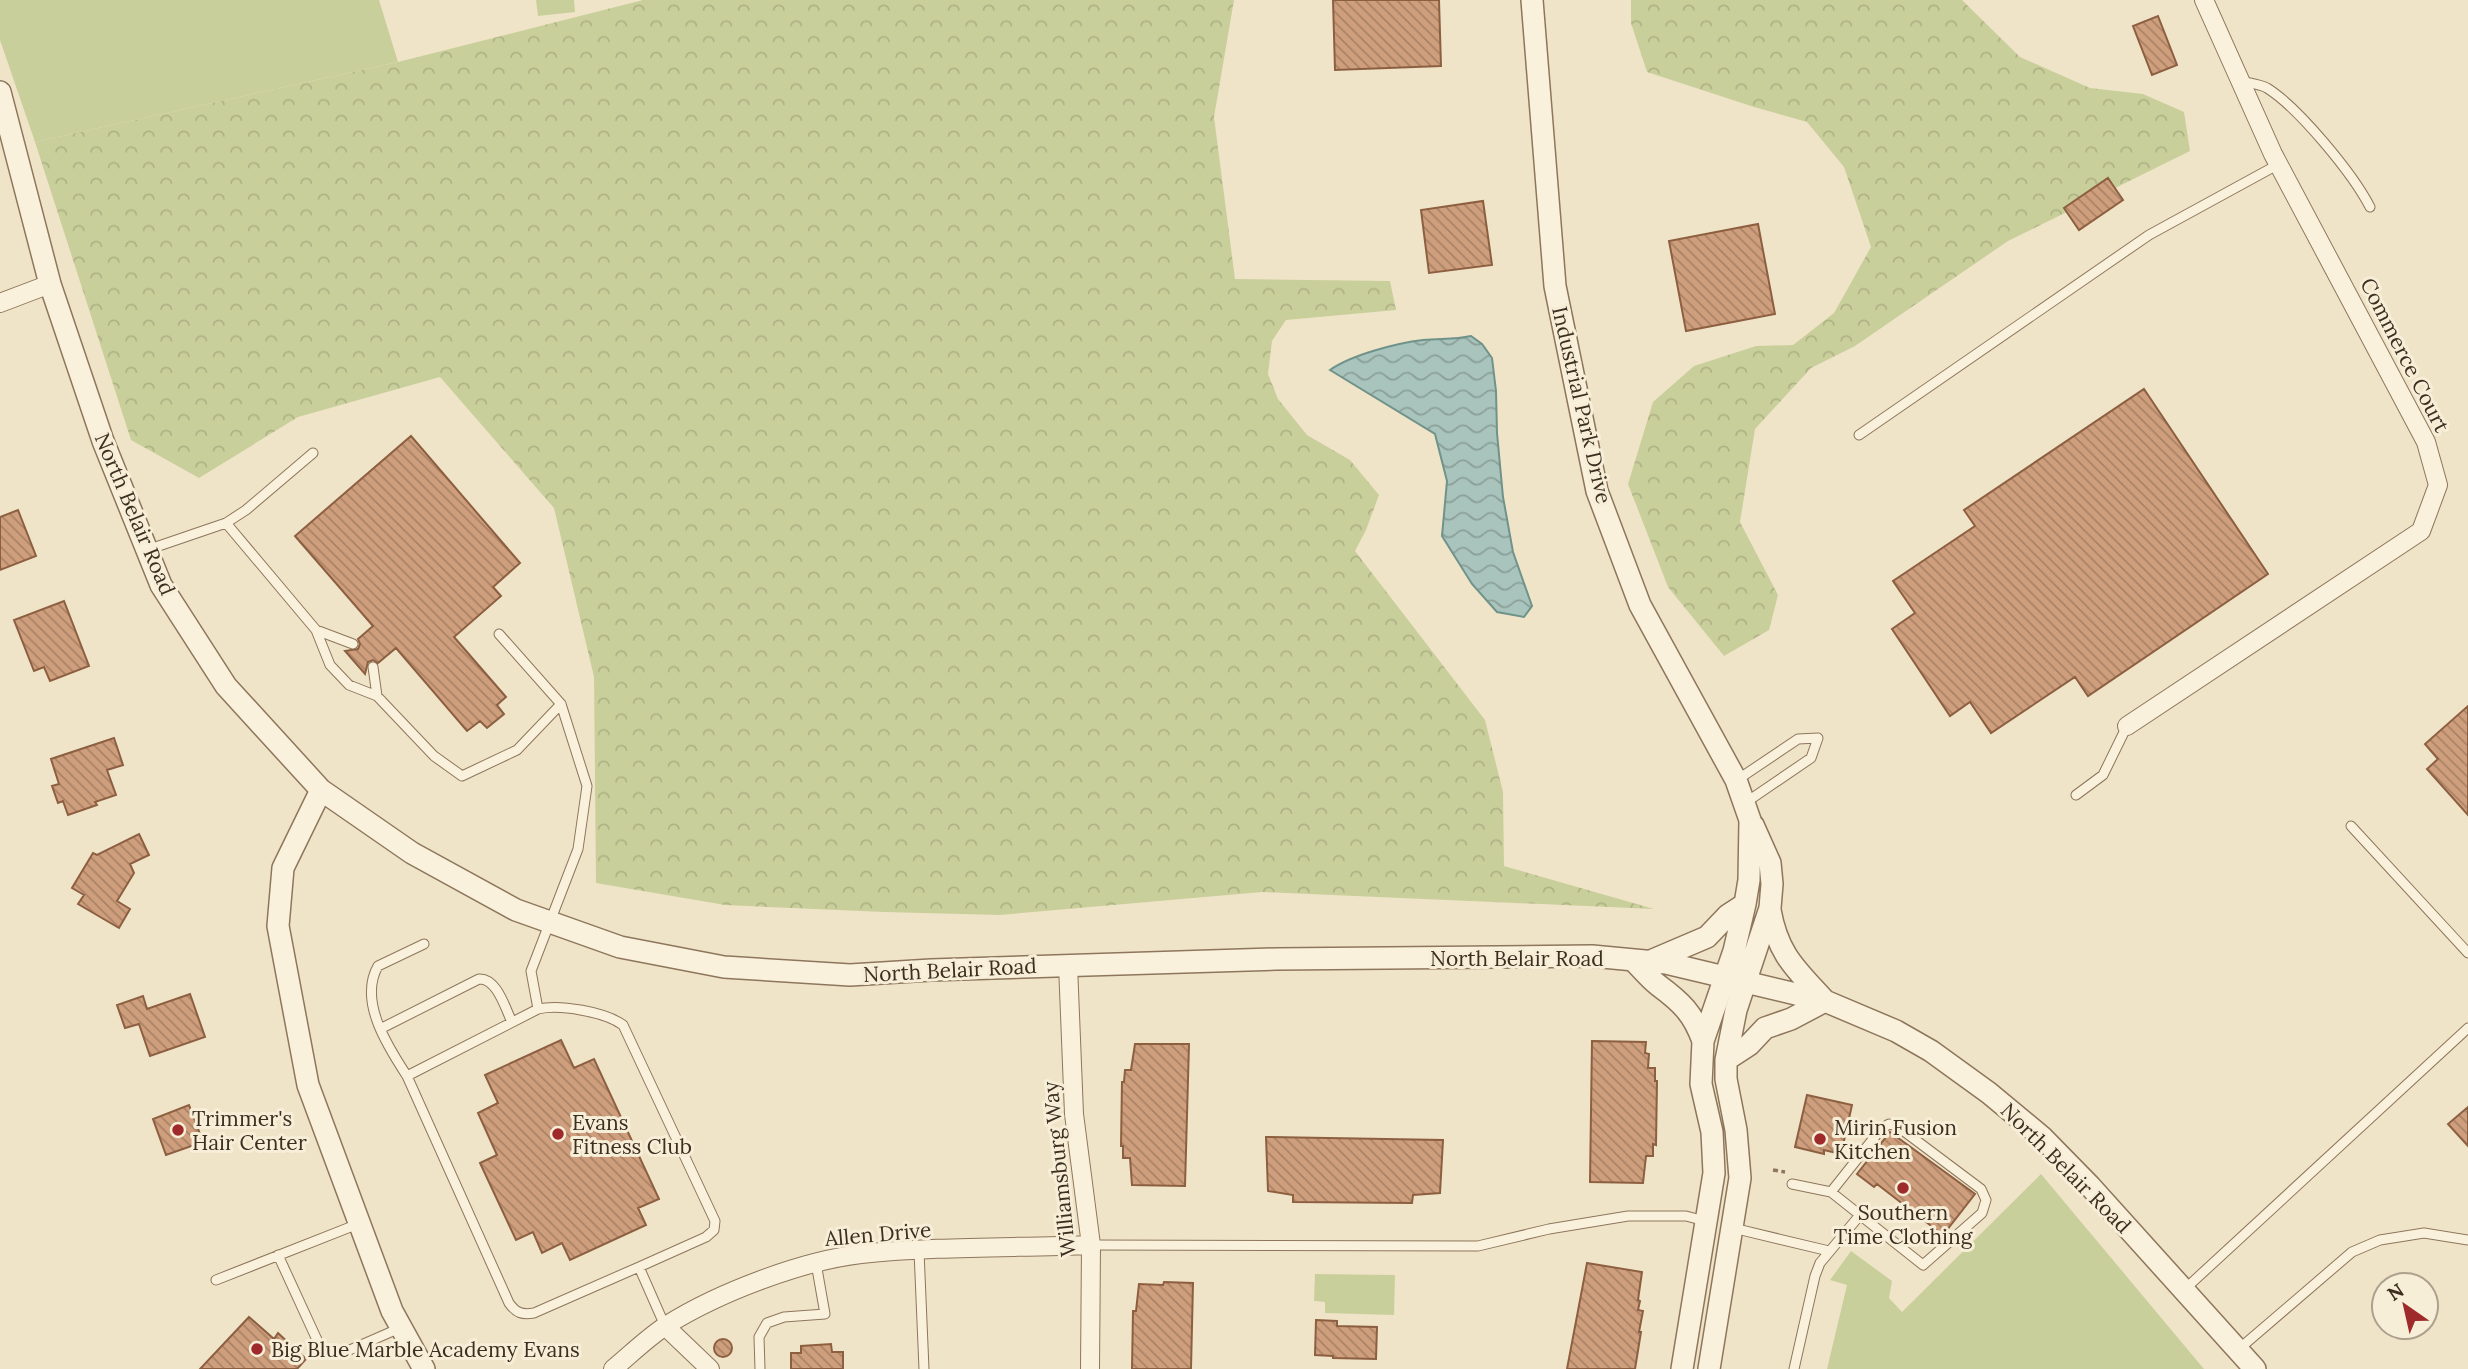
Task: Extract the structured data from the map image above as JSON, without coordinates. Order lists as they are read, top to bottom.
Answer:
{
  "streets": {
    "street": [
      "Commerce Court",
      "Industrial Park Drive",
      "North Belair Road",
      "Williamsburg Way",
      "Allen Drive"
    ]
  },
  "crossings": [
    ["Industrial Park Drive", "North Belair Road"],
    ["North Belair Road", "Williamsburg Way"],
    ["Williamsburg Way", "Allen Drive"]
  ],
  "places": [
    "Trimmer's Hair Center",
    "Evans Fitness Club",
    "Mirin Fusion Kitchen",
    "Southern Time Clothing",
    "Big Blue Marble Academy Evans"
  ],
  "north": "top left"
}
